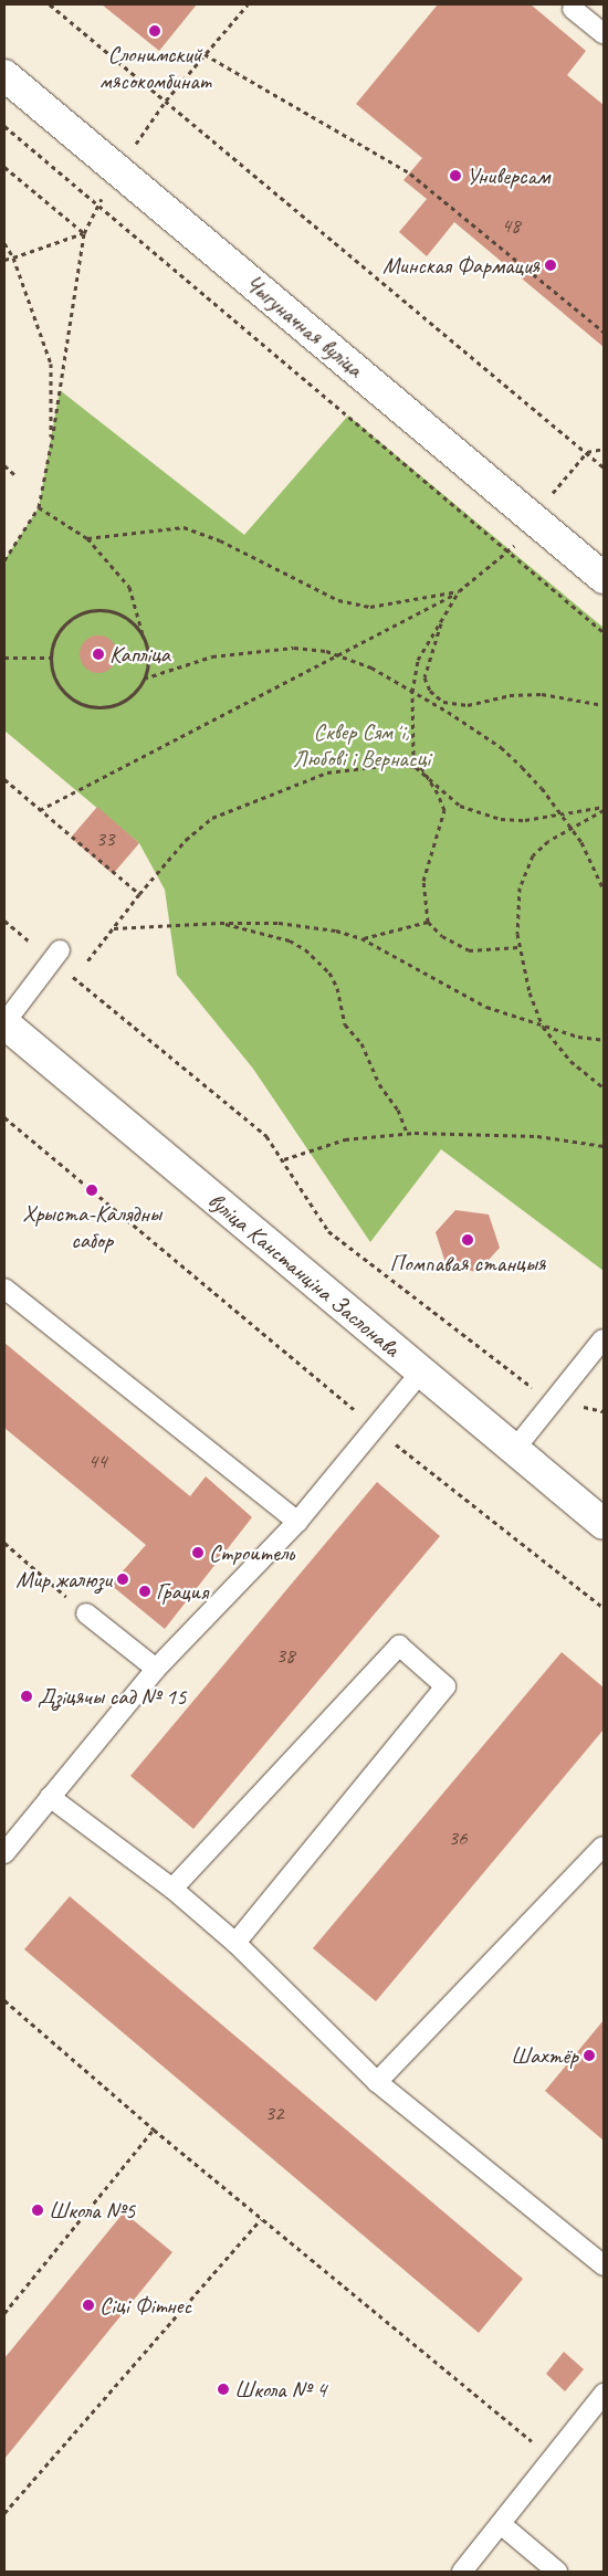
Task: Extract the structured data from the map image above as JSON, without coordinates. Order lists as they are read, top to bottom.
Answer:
{
  "streets": {
    "main road": ["Чыгуначная вуліца", "вуліца Канстанціна Заслонава"]
  },
  "parks": ["Сквер Сямʼі, Любові і Вернасці"],
  "places": [
    "Слонимский мясокомбинат",
    "Универсам",
    "Минская Фармация",
    "Капліца",
    "Хрыста-Калядны сабор",
    "Помпавая станцыя",
    "Строитель",
    "Мир жалюзи",
    "Грация",
    "Дзіцячы сад № 15",
    "Шахтёр",
    "Школа №5",
    "Сіці Фітнес",
    "Школа № 4"
  ],
  "house_numbers": [
    "48",
    "33",
    "44",
    "38",
    "36",
    "32"
  ]
}
